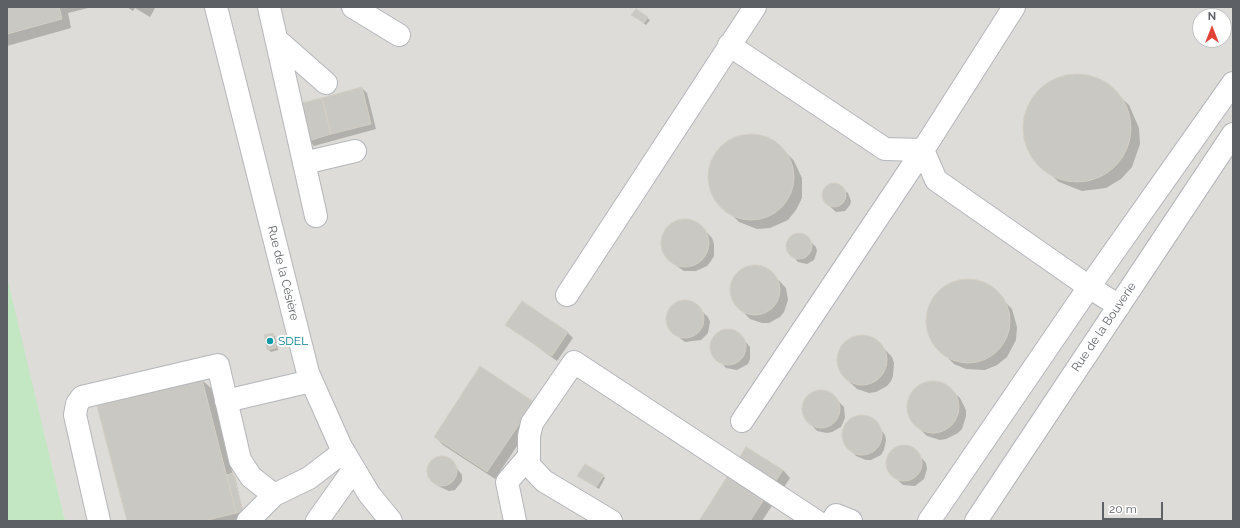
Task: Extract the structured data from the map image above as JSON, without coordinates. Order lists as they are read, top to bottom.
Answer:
{
  "streets": {
    "street": ["Rue de la Césière", "Rue de la Bouverie"]
  },
  "places": ["SDEL"],
  "scale_bar": "20 m",
  "north": "top"
}
